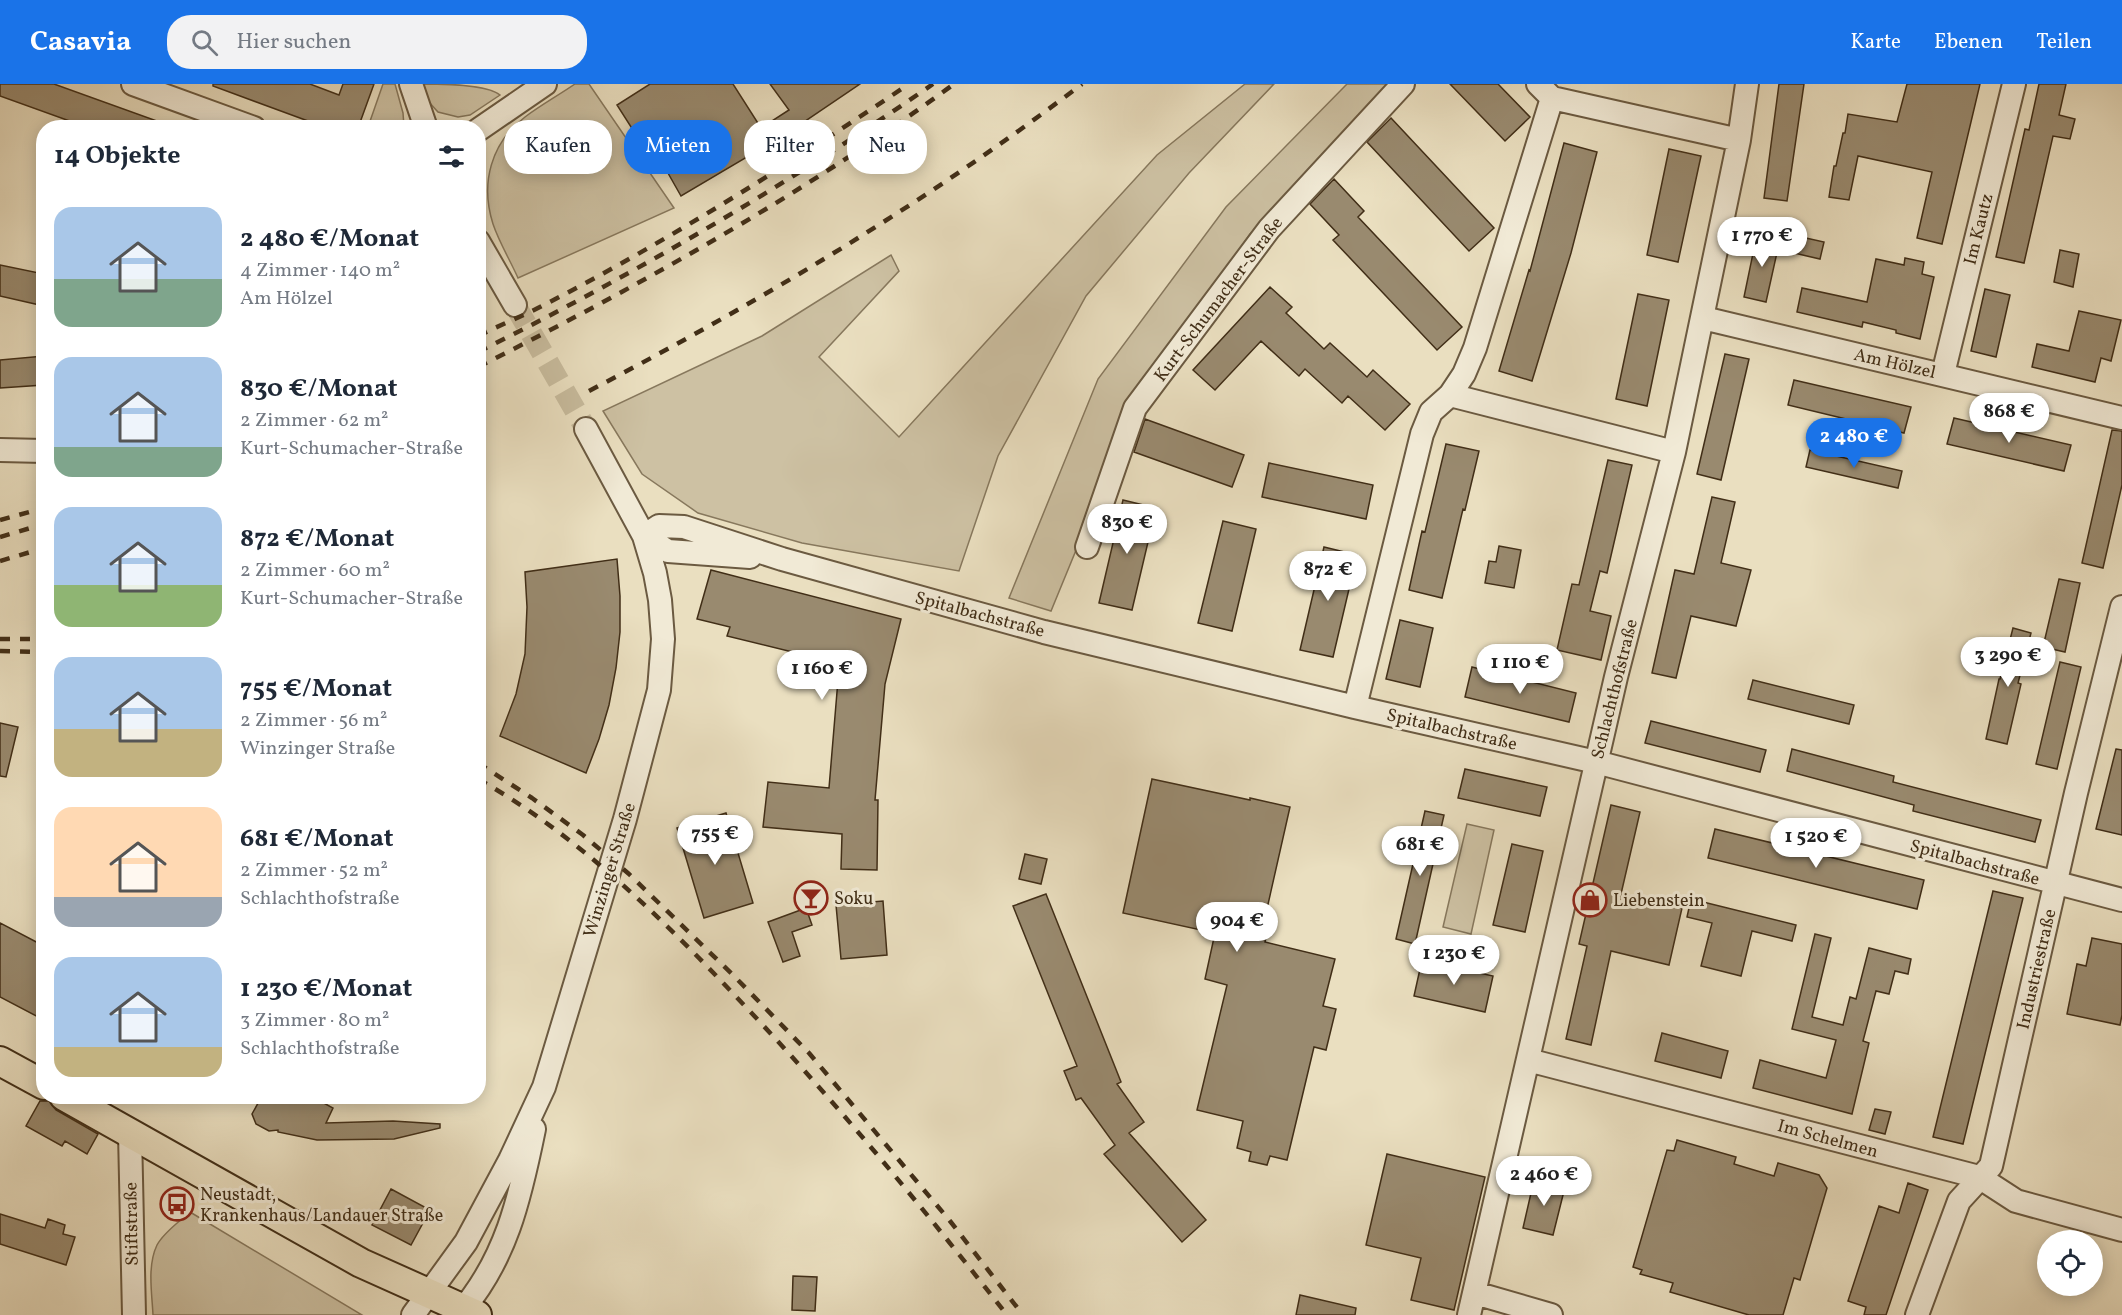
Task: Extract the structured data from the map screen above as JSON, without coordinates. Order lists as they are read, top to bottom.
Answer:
{
  "streets": {
    "street": [
      "Im Kautz",
      "Kurt-Schumacher-Straße",
      "Am Hölzel",
      "Spitalbachstraße",
      "Schlachthofstraße",
      "Winzinger Straße",
      "Industriestraße",
      "Im Schelmen",
      "Stiftstraße"
    ]
  },
  "crossings": [
    ["Im Kautz", "Am Hölzel"],
    ["Am Hölzel", "Schlachthofstraße"],
    ["Spitalbachstraße", "Schlachthofstraße"],
    ["Spitalbachstraße", "Winzinger Straße"],
    ["Spitalbachstraße", "Industriestraße"],
    ["Schlachthofstraße", "Im Schelmen"],
    ["Industriestraße", "Im Schelmen"]
  ],
  "places": {
    "bar": ["Soku"],
    "shop": ["Liebenstein"],
    "bus stop": ["Neustadt, Krankenhaus/Landauer Straße"]
  },
  "page": {
    "header": "Casavia",
    "search": "Hier suchen",
    "nav": ["Karte", "Ebenen", "Teilen"],
    "chip": [
      "Kaufen",
      "Mieten",
      "Filter",
      "Neu"
    ],
    "heading": "14 Objekte",
    "list": [
      {
        "name": "2 480 €/Monat",
        "note": "4 Zimmer · 140 m² · Am Hölzel"
      },
      {
        "name": "830 €/Monat",
        "note": "2 Zimmer · 62 m² · Kurt-Schumacher-Straße"
      },
      {
        "name": "872 €/Monat",
        "note": "2 Zimmer · 60 m² · Kurt-Schumacher-Straße"
      },
      {
        "name": "755 €/Monat",
        "note": "2 Zimmer · 56 m² · Winzinger Straße"
      },
      {
        "name": "681 €/Monat",
        "note": "2 Zimmer · 52 m² · Schlachthofstraße"
      },
      {
        "name": "1 230 €/Monat",
        "note": "3 Zimmer · 80 m² · Schlachthofstraße"
      }
    ],
    "price": [
      "1 770 €",
      "868 €",
      "2 480 €",
      "830 €",
      "872 €",
      "3 290 €",
      "1 110 €",
      "1 160 €",
      "755 €",
      "1 520 €",
      "681 €",
      "904 €",
      "1 230 €",
      "2 460 €"
    ]
  }
}
